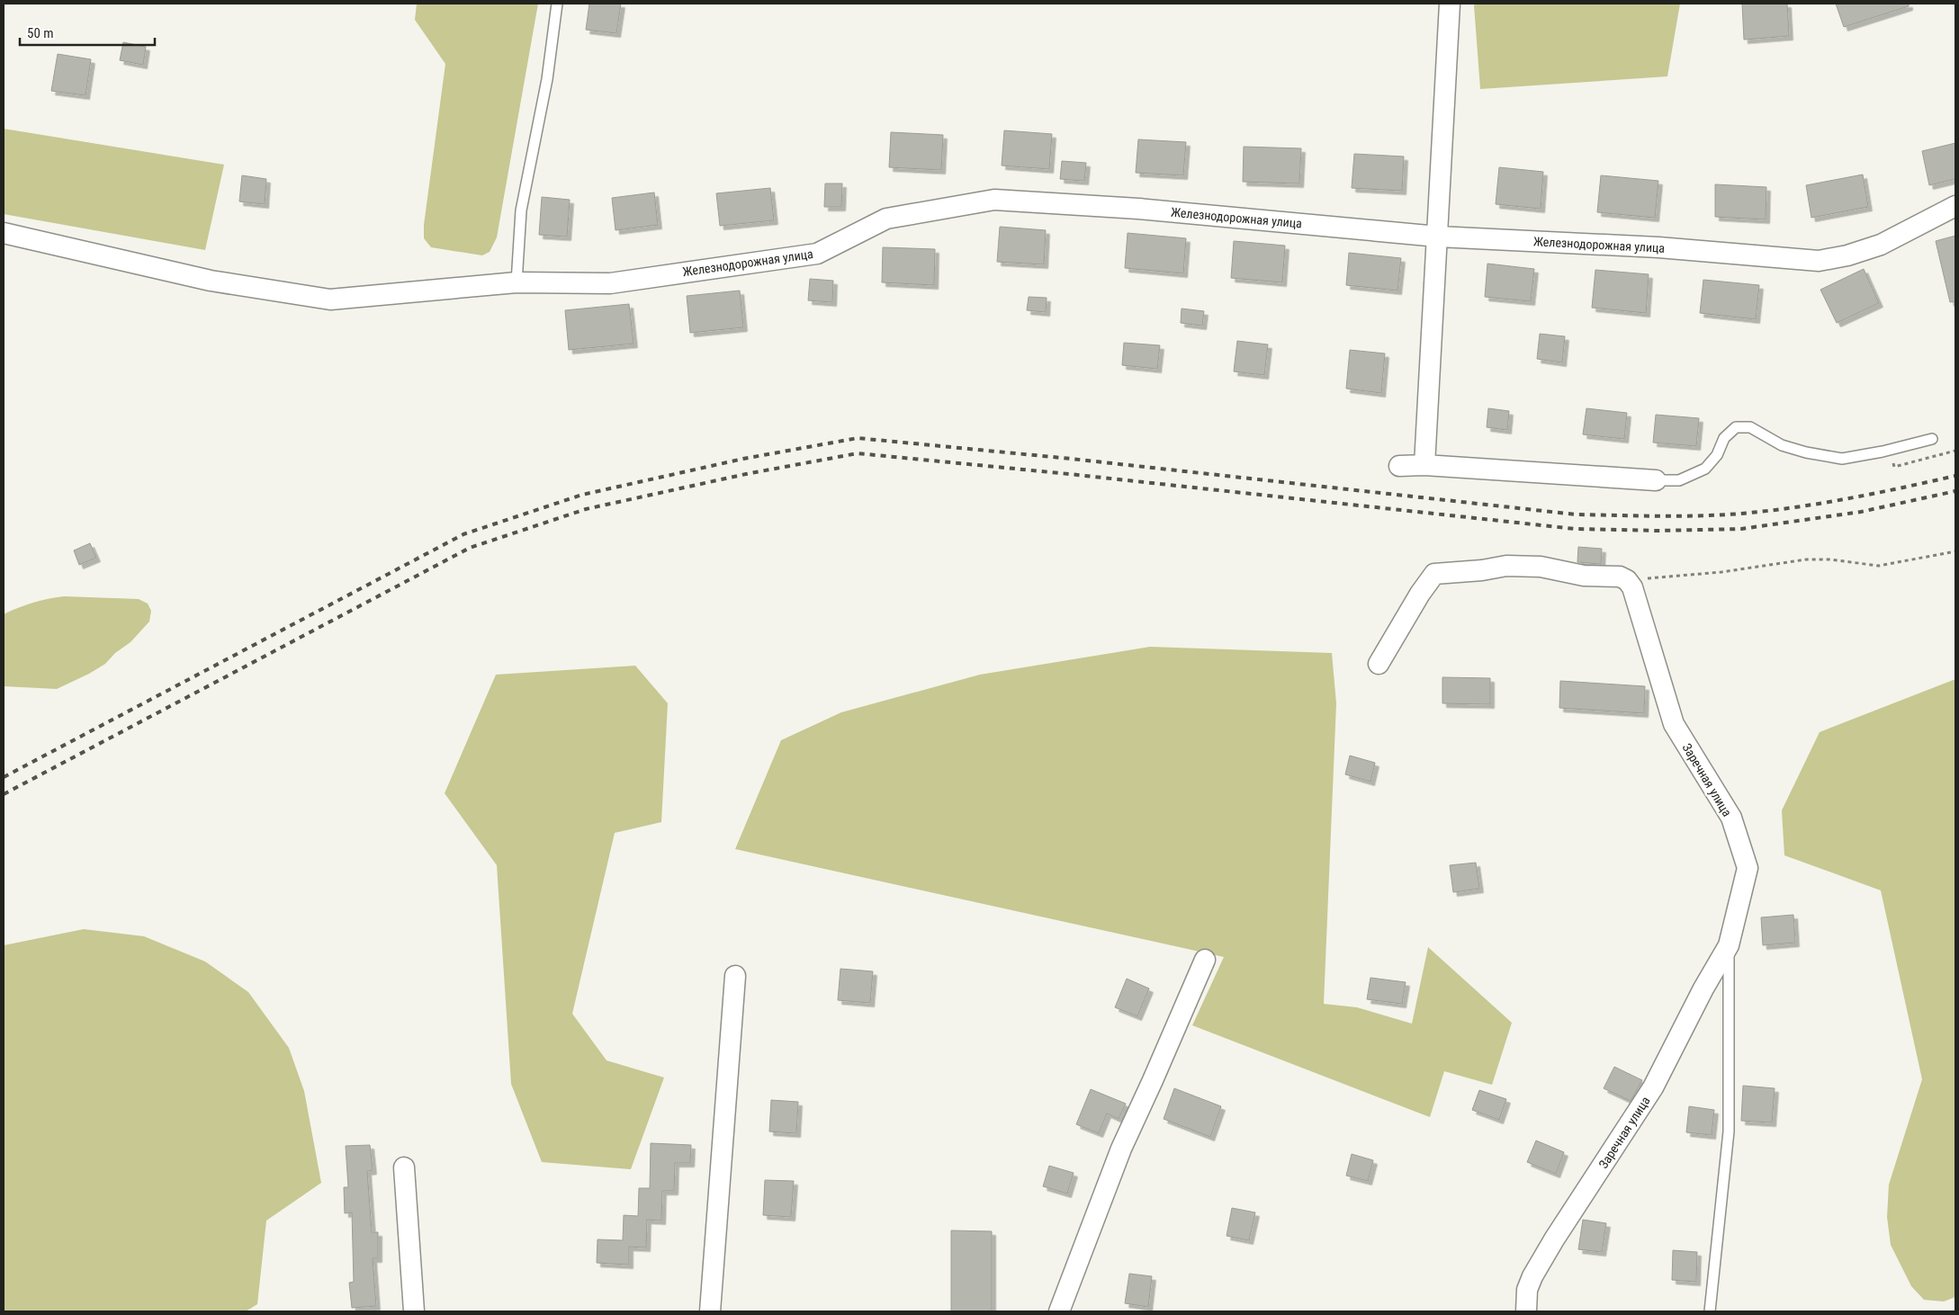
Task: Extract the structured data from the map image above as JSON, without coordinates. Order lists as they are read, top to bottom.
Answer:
{
  "streets": {
    "street": ["Железнодорожная улица", "Заречная улица"]
  },
  "scale_bar": "50 m"
}
